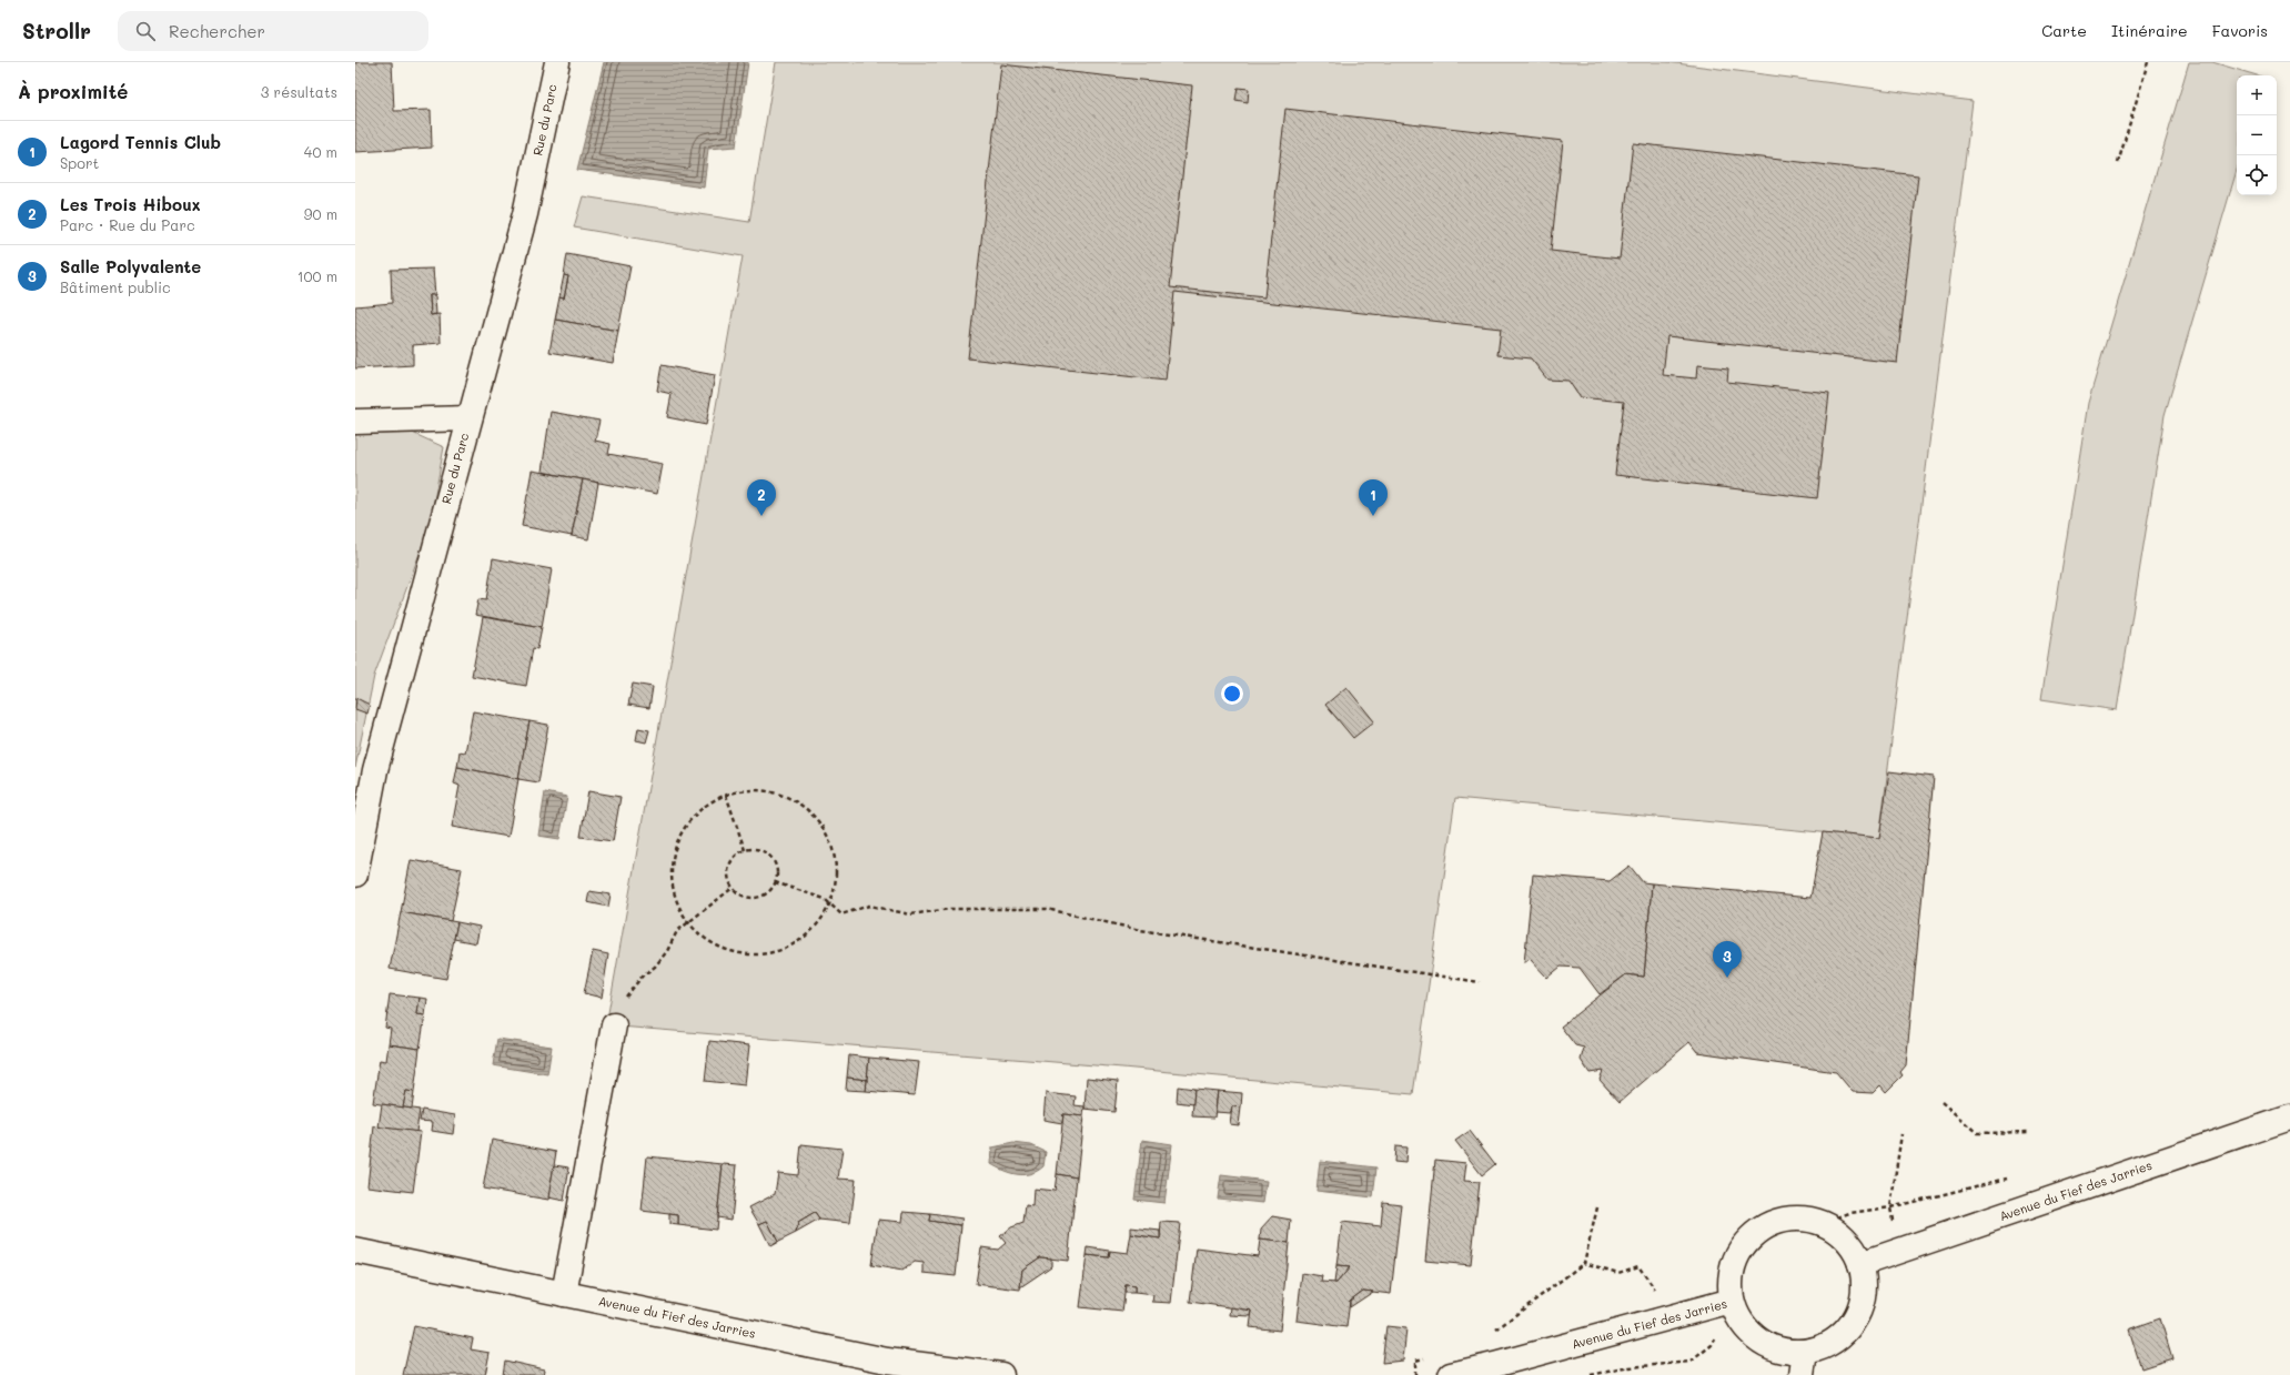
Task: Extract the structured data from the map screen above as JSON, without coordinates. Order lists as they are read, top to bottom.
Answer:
{
  "streets": {
    "street": ["Rue du Parc", "Avenue du Fief des Jarries"]
  },
  "page": {
    "header": "Strollr",
    "search": "Rechercher",
    "nav": ["Carte", "Itinéraire", "Favoris"],
    "heading": ["À proximité", "3 résultats"],
    "map_buttons": ["+", "−"],
    "list": [
      {
        "mark": "1",
        "name": "Lagord Tennis Club",
        "note": "Sport",
        "value": "40 m"
      },
      {
        "mark": "2",
        "name": "Les Trois Hiboux",
        "note": "Parc · Rue du Parc",
        "value": "90 m"
      },
      {
        "mark": "3",
        "name": "Salle Polyvalente",
        "note": "Bâtiment public",
        "value": "100 m"
      }
    ],
    "pins": ["1", "2", "3"]
  }
}
